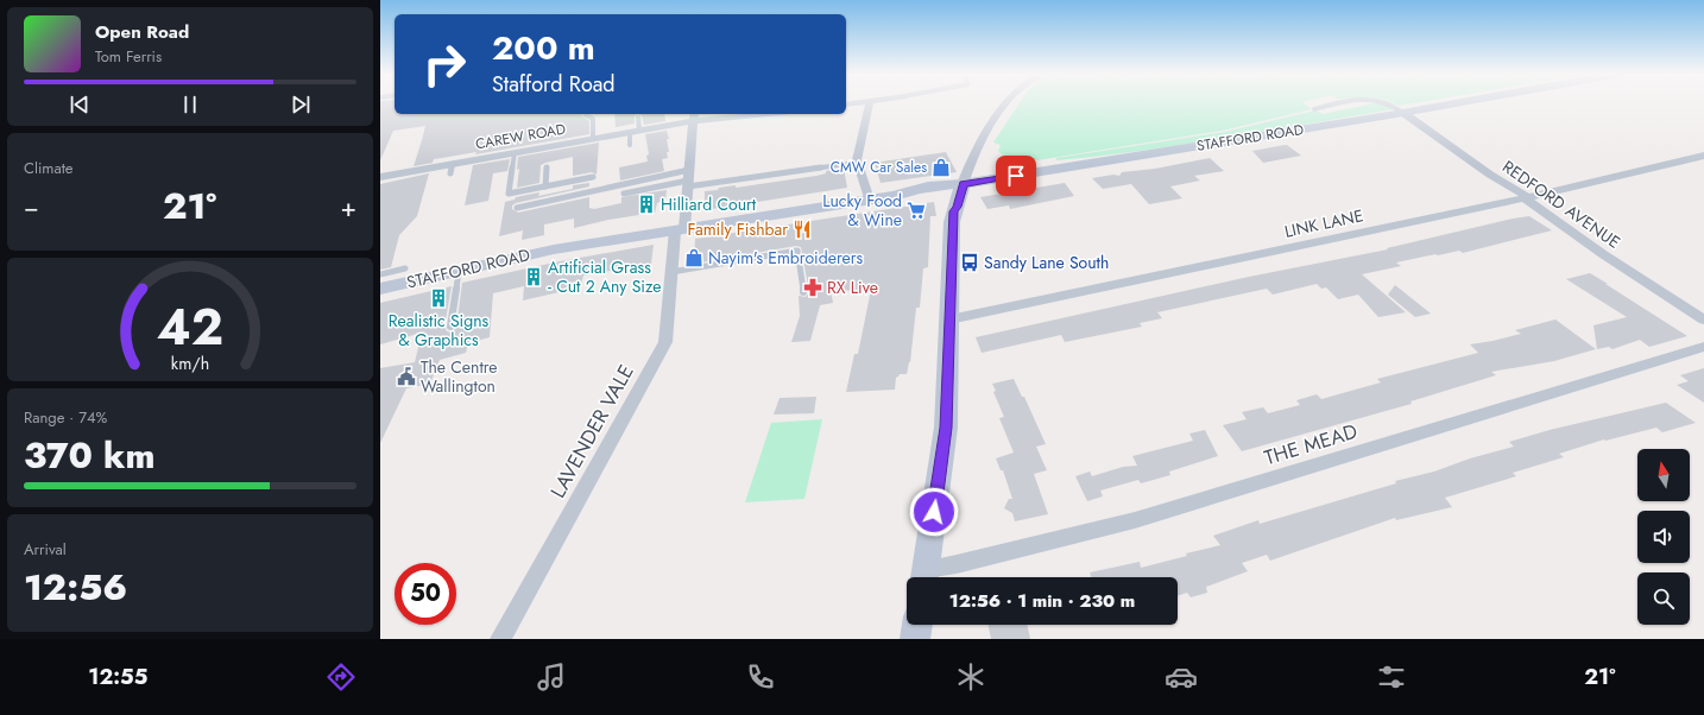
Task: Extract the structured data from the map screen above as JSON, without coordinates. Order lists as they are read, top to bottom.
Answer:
{
  "streets": {
    "main road": ["STAFFORD ROAD"],
    "street": [
      "CAREW ROAD",
      "REDFORD AVENUE",
      "LINK LANE",
      "LAVENDER VALE",
      "THE MEAD"
    ]
  },
  "crossings": [
    ["CAREW ROAD", "LAVENDER VALE"],
    ["STAFFORD ROAD", "REDFORD AVENUE"],
    ["STAFFORD ROAD", "LAVENDER VALE"],
    ["REDFORD AVENUE", "LINK LANE"]
  ],
  "places": {
    "shop": ["CMW Car Sales", "Nayim's Embroiderers"],
    "building": ["Hilliard Court", "Artificial Grass - Cut 2 Any Size", "Realistic Signs & Graphics"],
    "supermarket": ["Lucky Food & Wine"],
    "restaurant": ["Family Fishbar"],
    "bus stop": ["Sandy Lane South"],
    "pharmacy": ["RX Live"],
    "public building": ["The Centre Wallington"]
  },
  "north": "top",
  "page": {
    "turn": ["200 m", "Stafford Road"],
    "song": ["Open Road", "Tom Ferris"],
    "tile": [
      "Climate",
      ["Range · 74%", "370 km"],
      ["Arrival", "12:56"]
    ],
    "heat": ["−", "21°", "+"],
    "limit": "50",
    "trip": "12:56 · 1 min · 230 m",
    "tabs": ["12:55", "21°"],
    "gauge": ["42", "km/h"]
  }
}
